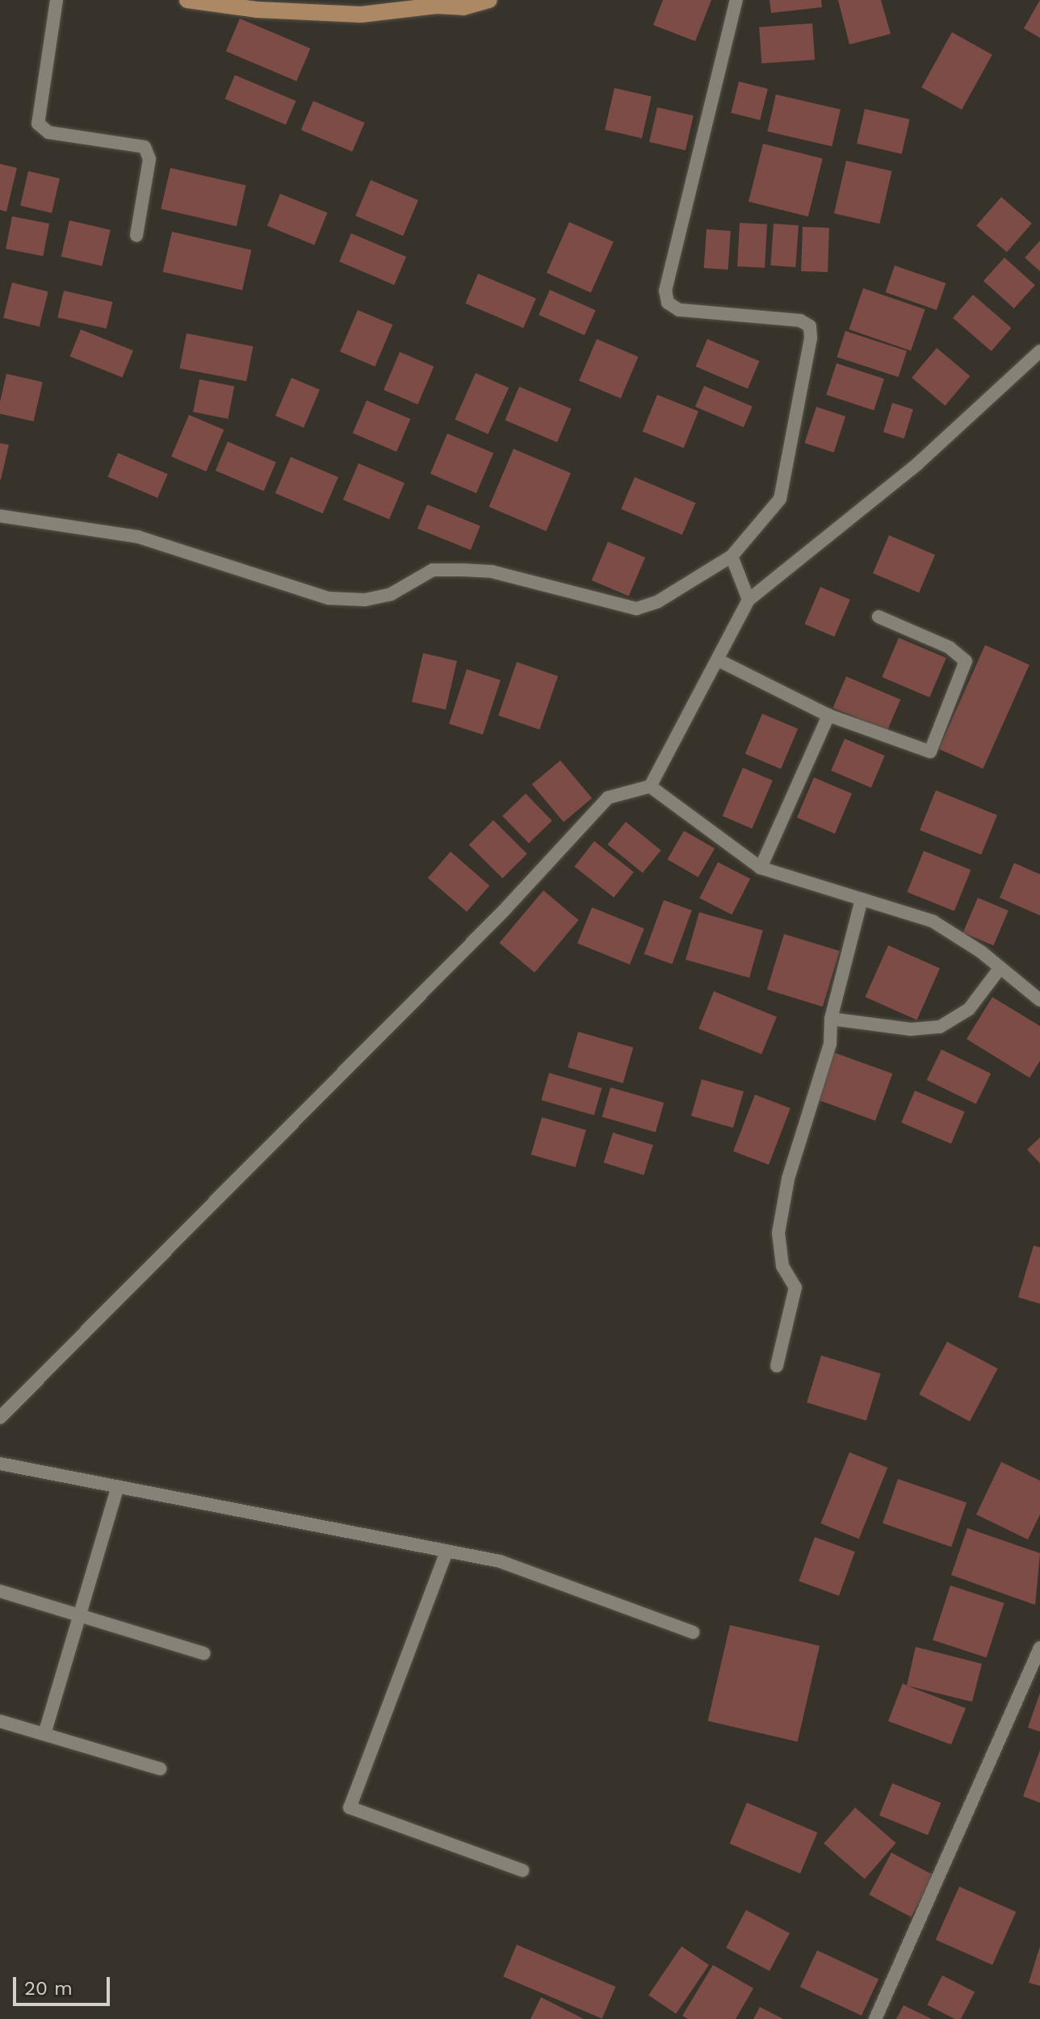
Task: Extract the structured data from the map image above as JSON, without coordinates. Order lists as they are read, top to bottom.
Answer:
{
  "scale_bar": "20 m"
}
